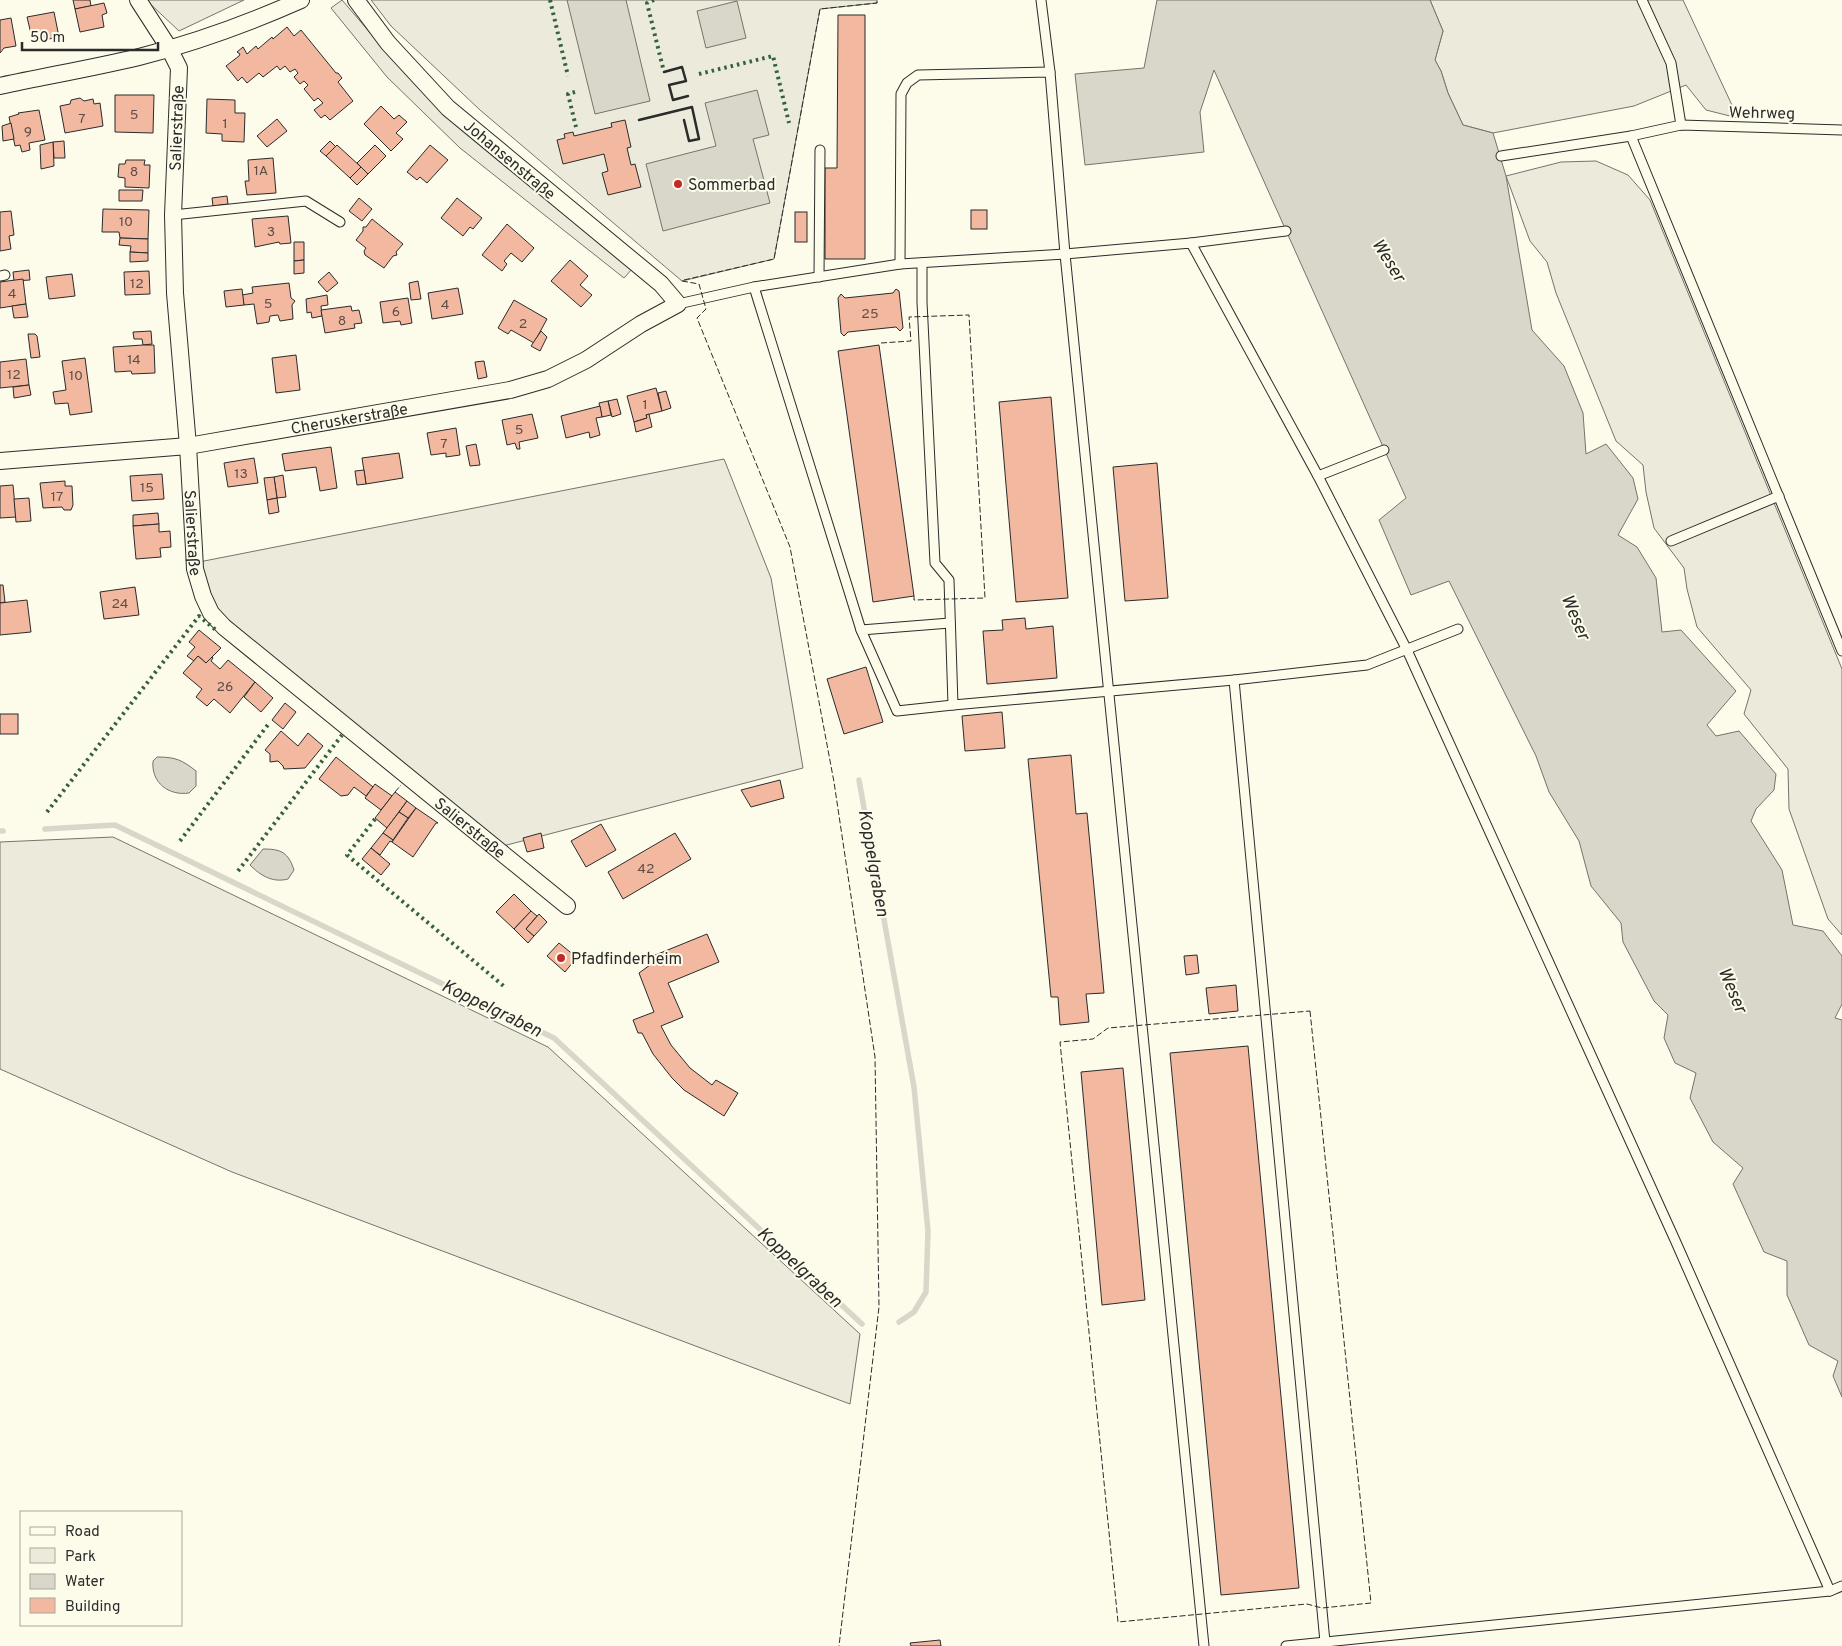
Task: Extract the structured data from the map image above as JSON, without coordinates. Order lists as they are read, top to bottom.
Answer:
{
  "streets": {
    "street": ["Salierstraße", "Johansenstraße", "Cheruskerstraße"],
    "lane": ["Wehrweg"]
  },
  "crossings": [
    ["Salierstraße", "Cheruskerstraße"],
    ["Johansenstraße", "Cheruskerstraße"]
  ],
  "water": ["Weser", "Koppelgraben"],
  "places": ["Sommerbad", "Pfadfinderheim"],
  "house_numbers": [
    "5",
    "7",
    "1",
    "9",
    "1A",
    "8",
    "10",
    "3",
    "12",
    "4",
    "5",
    "4",
    "6",
    "25",
    "8",
    "2",
    "14",
    "12",
    "10",
    "1",
    "5",
    "7",
    "13",
    "15",
    "17",
    "24",
    "26",
    "42"
  ],
  "legend": [
    "Road",
    "Park",
    "Water",
    "Building"
  ],
  "scale_bar": "50 m"
}
